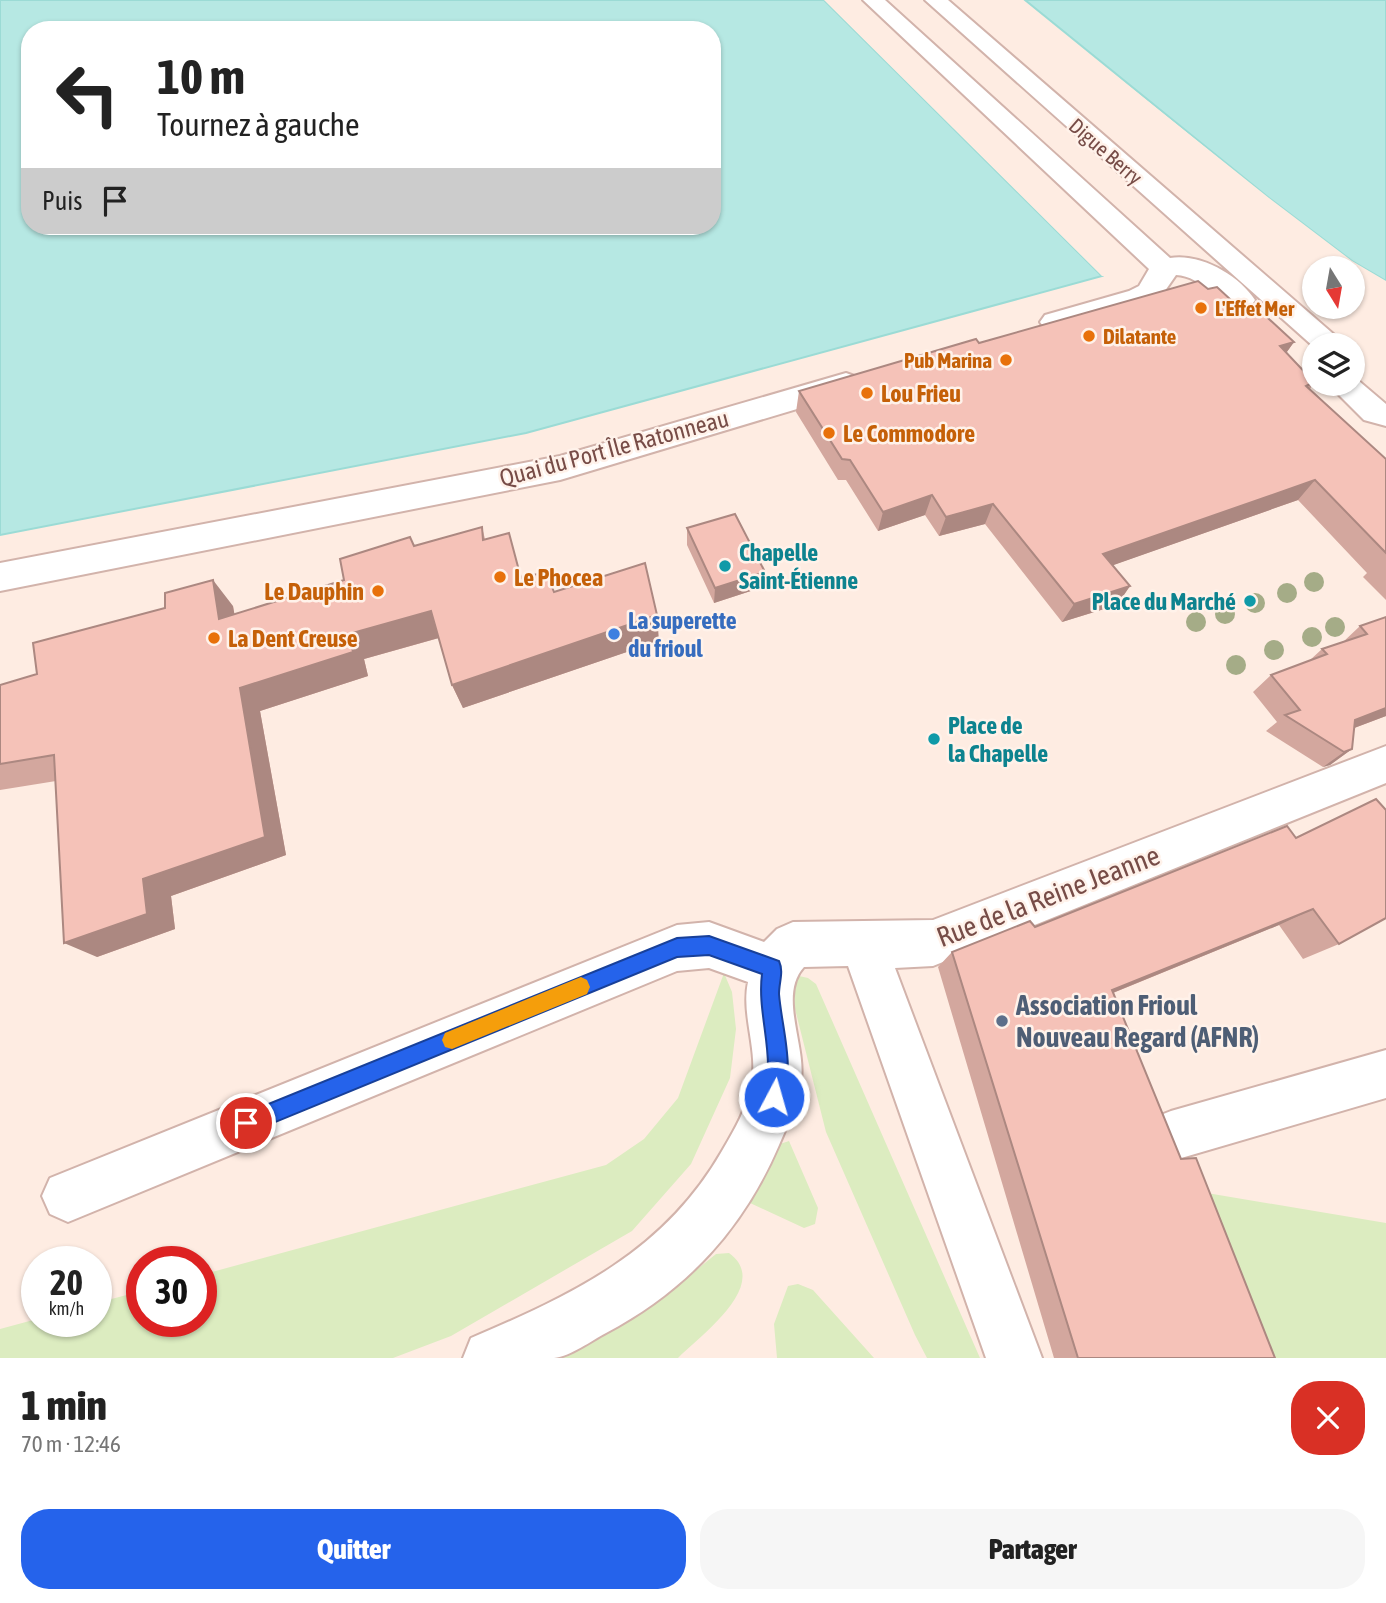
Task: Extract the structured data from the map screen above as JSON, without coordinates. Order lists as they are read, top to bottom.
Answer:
{
  "streets": {
    "street": ["Digue Berry", "Quai du Port Île Ratonneau", "Rue de la Reine Jeanne"]
  },
  "places": [
    "L'Effet Mer",
    "Dilatante",
    "Pub Marina",
    "Lou Frieu",
    "Le Commodore",
    "Chapelle Saint-Étienne",
    "Le Phocea",
    "Le Dauphin",
    "Place du Marché",
    "La superette du frioul",
    "La Dent Creuse",
    "Place de la Chapelle",
    "Association Frioul Nouveau Regard (AFNR)"
  ],
  "north": "bottom",
  "page": {
    "turn": ["10 m", "Tournez à gauche"],
    "then": "Puis",
    "speed": "20 km/h",
    "limit": "30",
    "heading": ["1 min", "70 m · 12:46"],
    "buttons": ["Quitter", "Partager"]
  }
}
